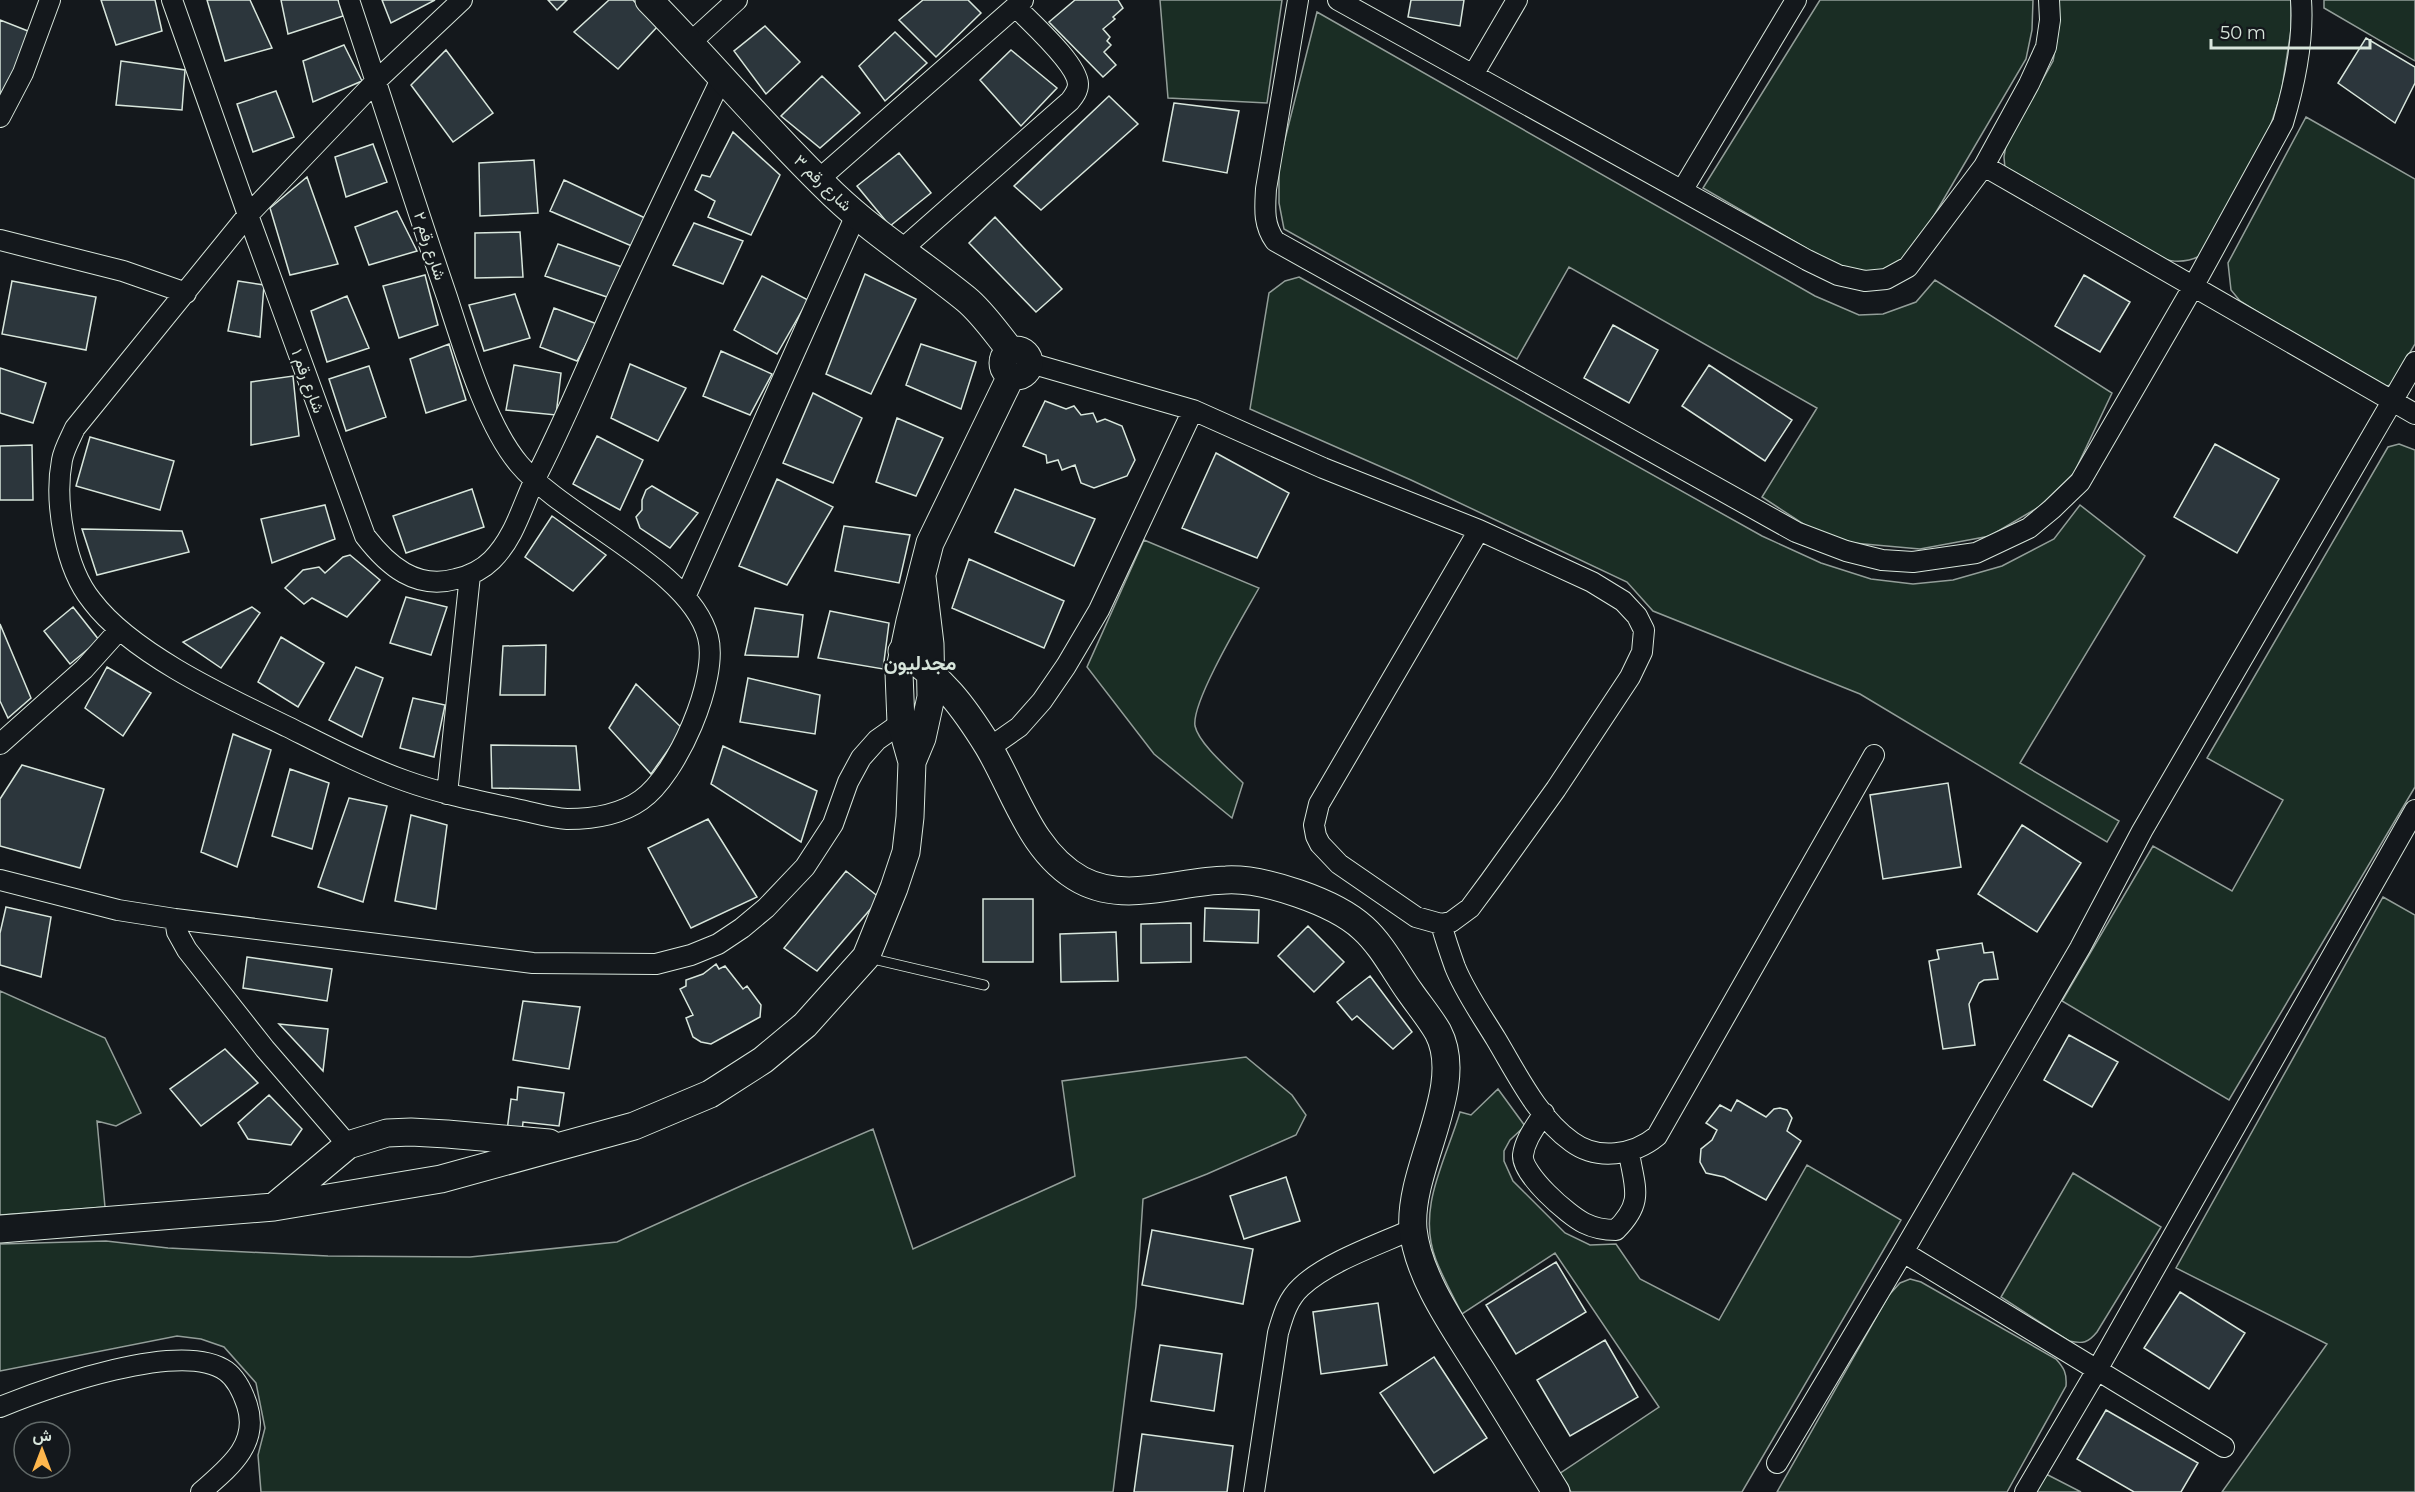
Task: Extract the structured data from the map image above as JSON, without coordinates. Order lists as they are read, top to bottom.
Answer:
{
  "streets": {
    "street": ["شارع رقم ٣", "شارع رقم ٢", "شارع رقم ١"]
  },
  "crossings": [
    ["شارع رقم ٣", "شارع رقم ١"],
    ["شارع رقم ٢", "شارع رقم ١"]
  ],
  "districts": ["مجدليون"],
  "scale_bar": "50 m",
  "north": "top"
}
